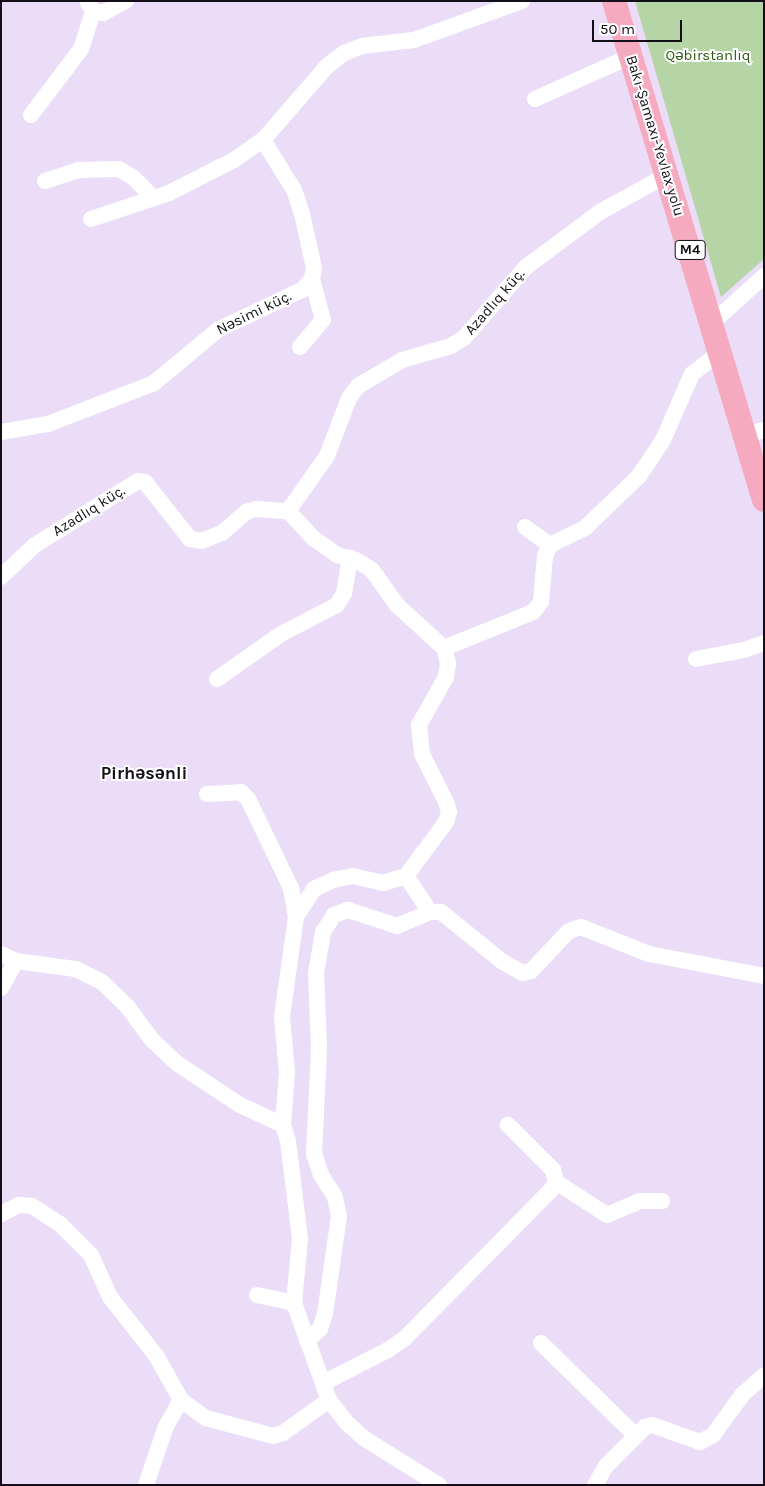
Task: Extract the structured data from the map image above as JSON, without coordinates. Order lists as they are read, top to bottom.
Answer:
{
  "streets": {
    "highway": ["Bakı-Şamaxı-Yevlax yolu", "M4"],
    "street": ["Azadlıq küç.", "Nəsimi küç."]
  },
  "crossings": [
    ["Bakı-Şamaxı-Yevlax yolu", "Azadlıq küç."]
  ],
  "districts": ["Pirhəsənli"],
  "parks": ["Qəbirstanlıq"],
  "scale_bar": "50 m"
}
